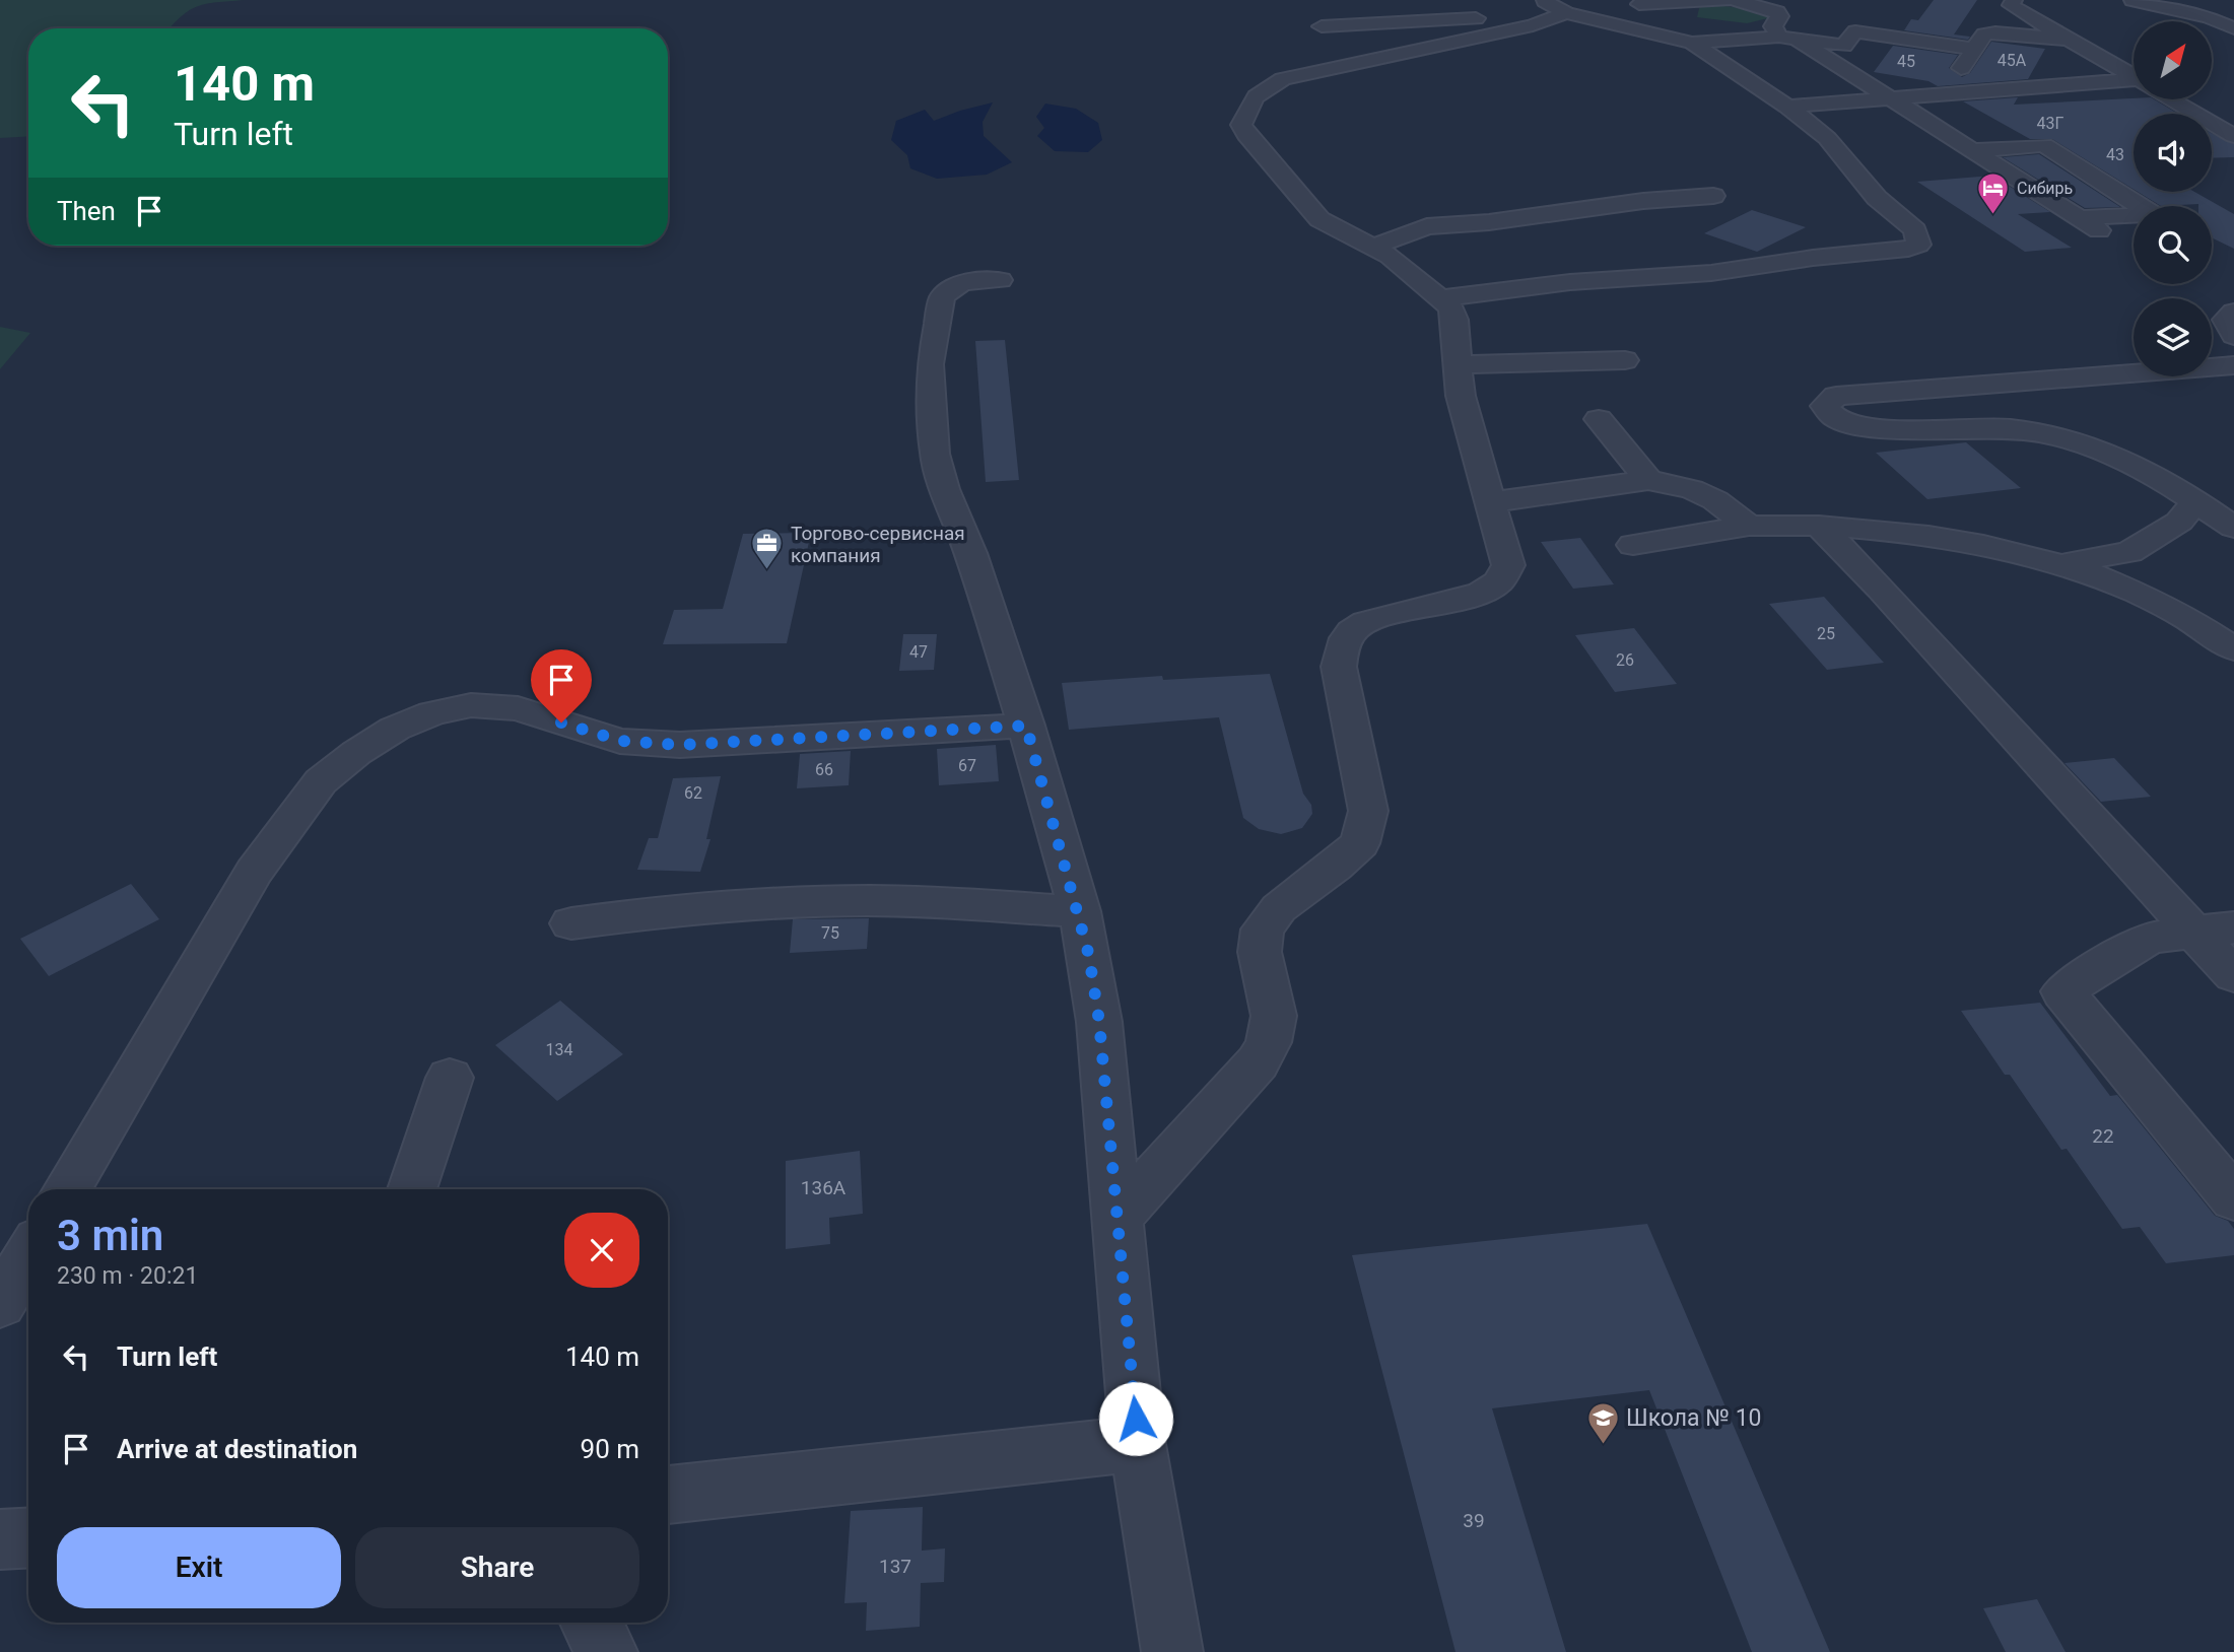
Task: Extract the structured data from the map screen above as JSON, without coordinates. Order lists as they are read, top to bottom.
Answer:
{
  "places": {
    "hotel": ["Сибирь"],
    "office": ["Торгово-сервисная компания"],
    "school or university": ["Школа № 10"]
  },
  "house_numbers": [
    "45А",
    "45",
    "43Г",
    "43",
    "25",
    "47",
    "26",
    "67",
    "66",
    "62",
    "75",
    "134",
    "22",
    "136А",
    "39",
    "137"
  ],
  "north": "top right",
  "page": {
    "turn": ["140 m", "Turn left"],
    "then": "Then",
    "heading": ["3 min", "230 m · 20:21"],
    "list": [
      {
        "name": "Turn left",
        "value": "140 m"
      },
      {
        "name": "Arrive at destination",
        "value": "90 m"
      }
    ],
    "buttons": ["Exit", "Share"]
  }
}
